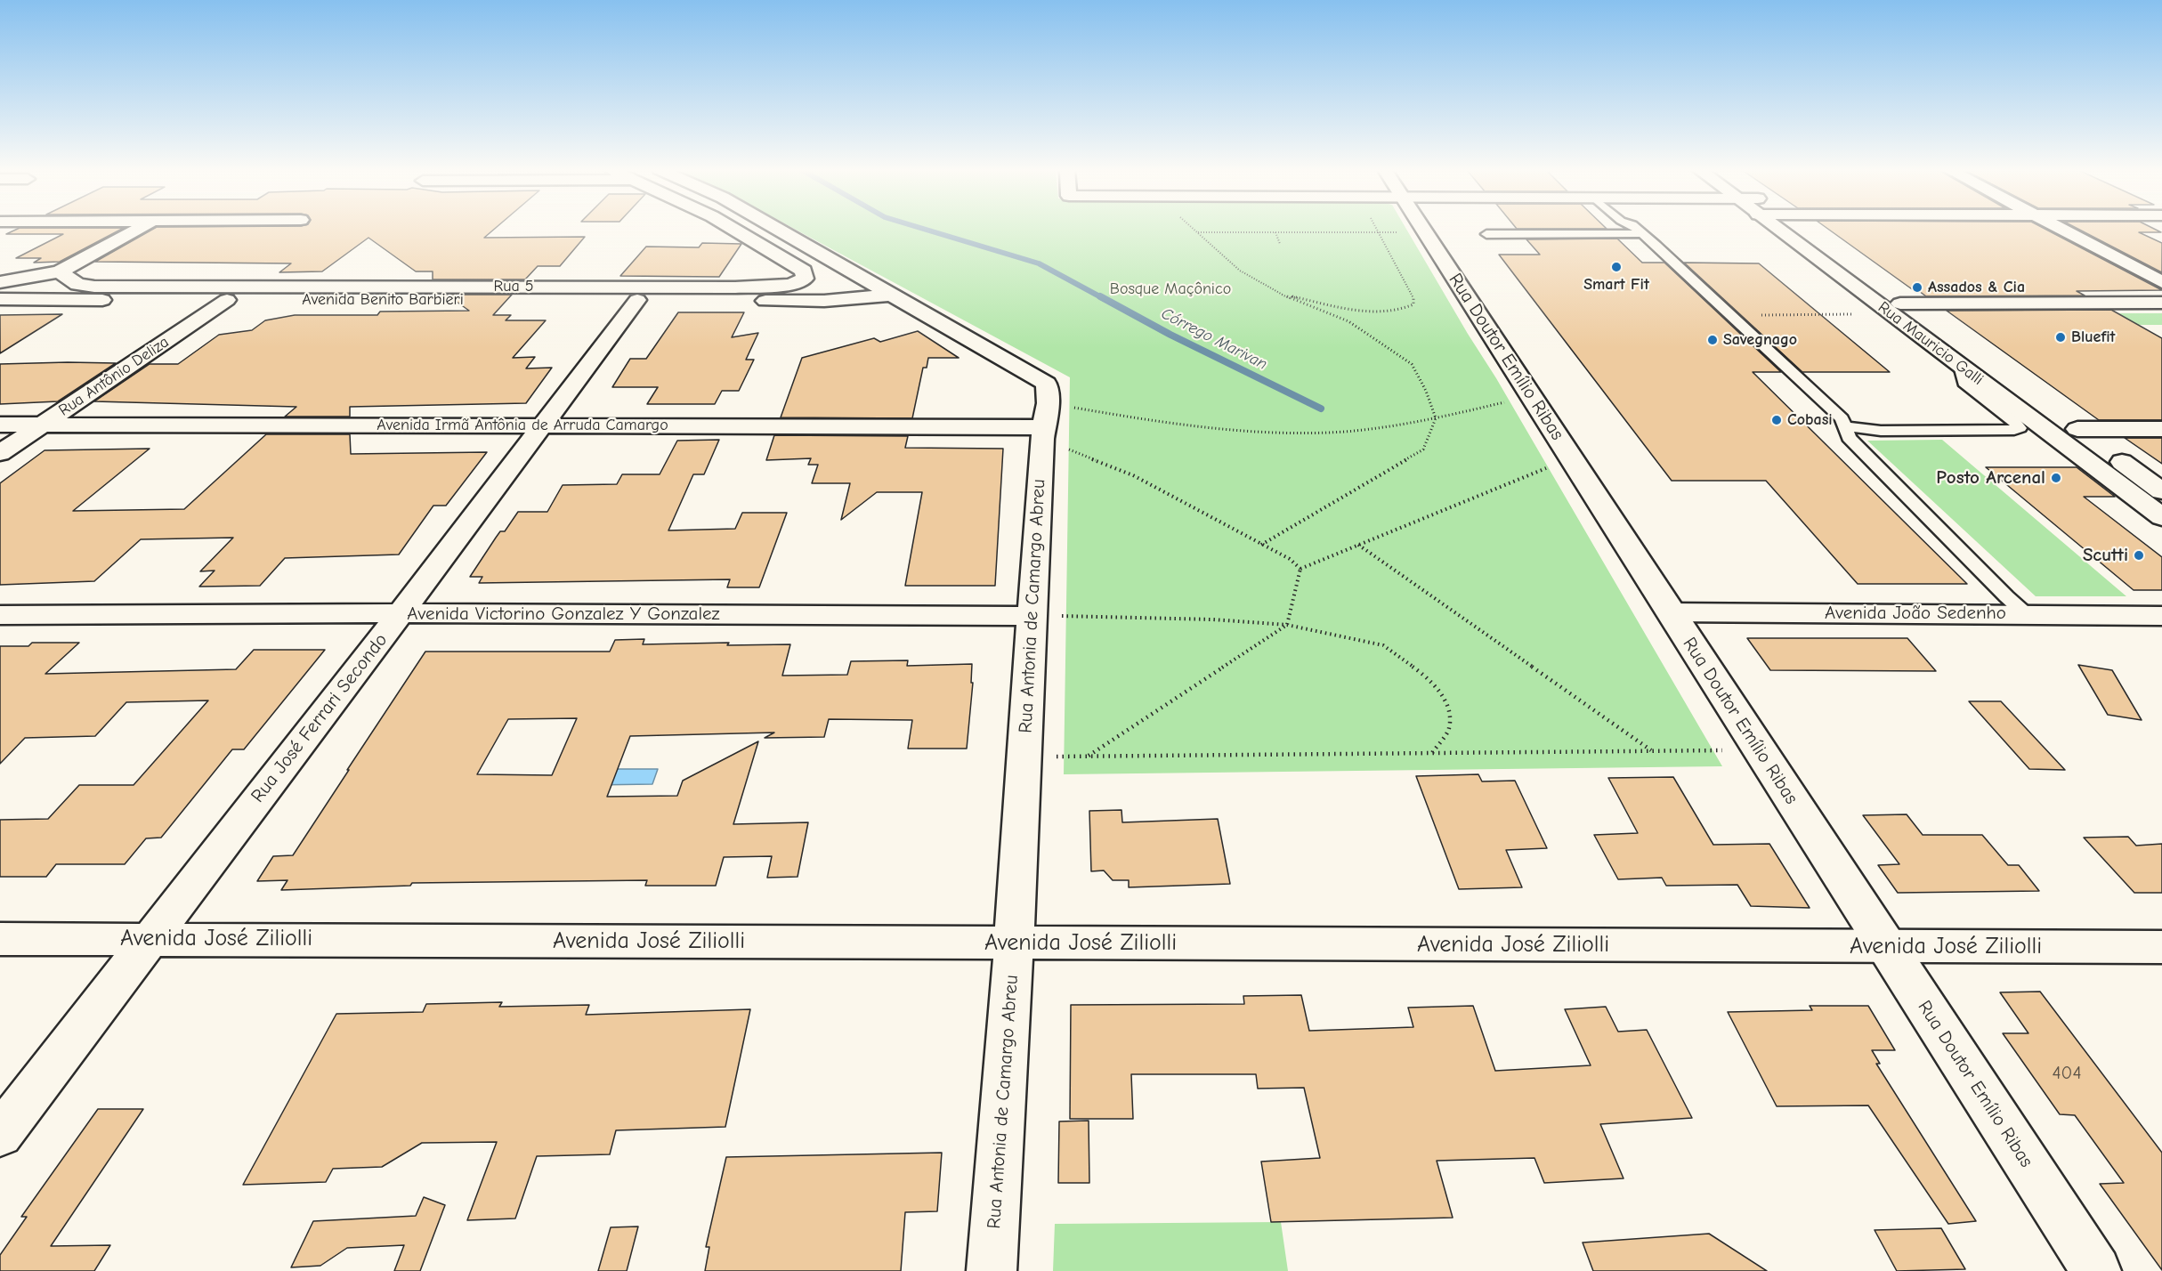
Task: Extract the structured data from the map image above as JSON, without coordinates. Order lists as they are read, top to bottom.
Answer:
{
  "streets": {
    "street": [
      "Rua 5",
      "Avenida Benito Barbieri",
      "Rua Mauricio Galli",
      "Rua Doutor Emílio Ribas",
      "Rua Antônio Deliza",
      "Avenida Irmã Antônia de Arruda Camargo",
      "Rua Antonia de Camargo Abreu",
      "Avenida João Sedenho",
      "Avenida Victorino Gonzalez Y Gonzalez",
      "Rua José Ferrari Secondo",
      "Avenida José Ziliolli"
    ]
  },
  "crossings": [
    ["Avenida Benito Barbieri", "Rua Antônio Deliza"],
    ["Avenida Benito Barbieri", "Rua Antonia de Camargo Abreu"],
    ["Avenida Benito Barbieri", "Rua José Ferrari Secondo"],
    ["Rua Doutor Emílio Ribas", "Avenida João Sedenho"],
    ["Rua Doutor Emílio Ribas", "Avenida José Ziliolli"],
    ["Rua Antônio Deliza", "Avenida Irmã Antônia de Arruda Camargo"],
    ["Avenida Irmã Antônia de Arruda Camargo", "Rua Antonia de Camargo Abreu"],
    ["Avenida Irmã Antônia de Arruda Camargo", "Rua José Ferrari Secondo"],
    ["Rua Antonia de Camargo Abreu", "Avenida Victorino Gonzalez Y Gonzalez"],
    ["Rua Antonia de Camargo Abreu", "Avenida José Ziliolli"],
    ["Avenida Victorino Gonzalez Y Gonzalez", "Rua José Ferrari Secondo"],
    ["Rua José Ferrari Secondo", "Avenida José Ziliolli"]
  ],
  "water": ["Córrego Marivan"],
  "parks": ["Bosque Maçônico"],
  "places": [
    "Smart Fit",
    "Assados & Cia",
    "Bluefit",
    "Savegnago",
    "Cobasi",
    "Posto Arcenal",
    "Scutti"
  ],
  "house_numbers": ["404"]
}
